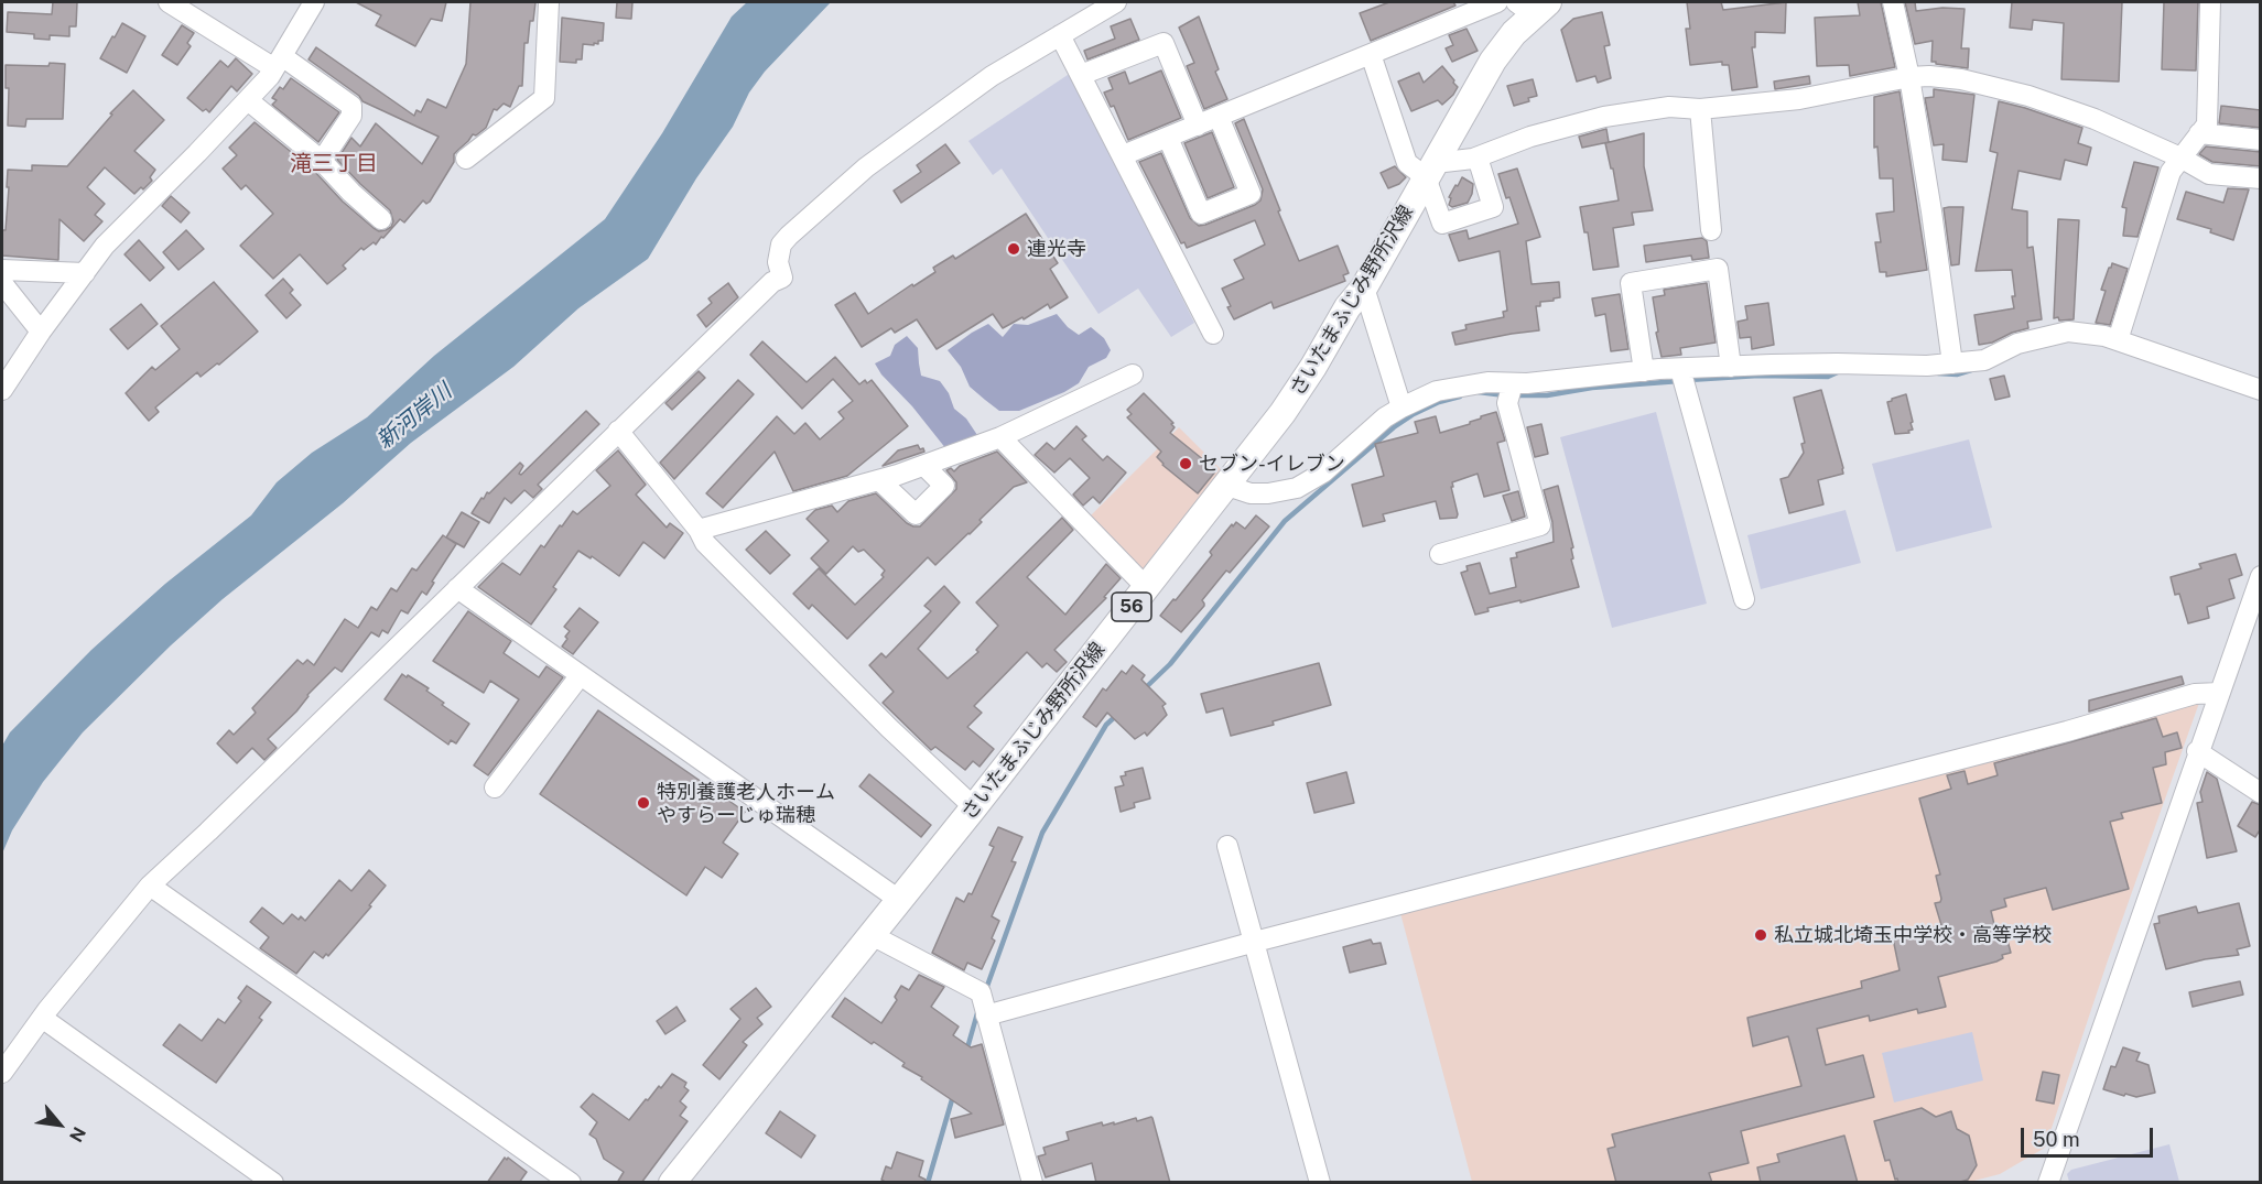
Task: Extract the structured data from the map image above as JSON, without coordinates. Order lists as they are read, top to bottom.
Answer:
{
  "streets": {
    "main road": ["さいたまふじみ野所沢線", "56"]
  },
  "districts": ["滝三丁目"],
  "water": ["新河岸川"],
  "places": [
    "連光寺",
    "セブン-イレブン",
    "特別養護老人ホーム やすらーじゅ瑞穂",
    "私立城北埼玉中学校・高等学校"
  ],
  "scale_bar": "50 m",
  "north": "bottom right"
}
